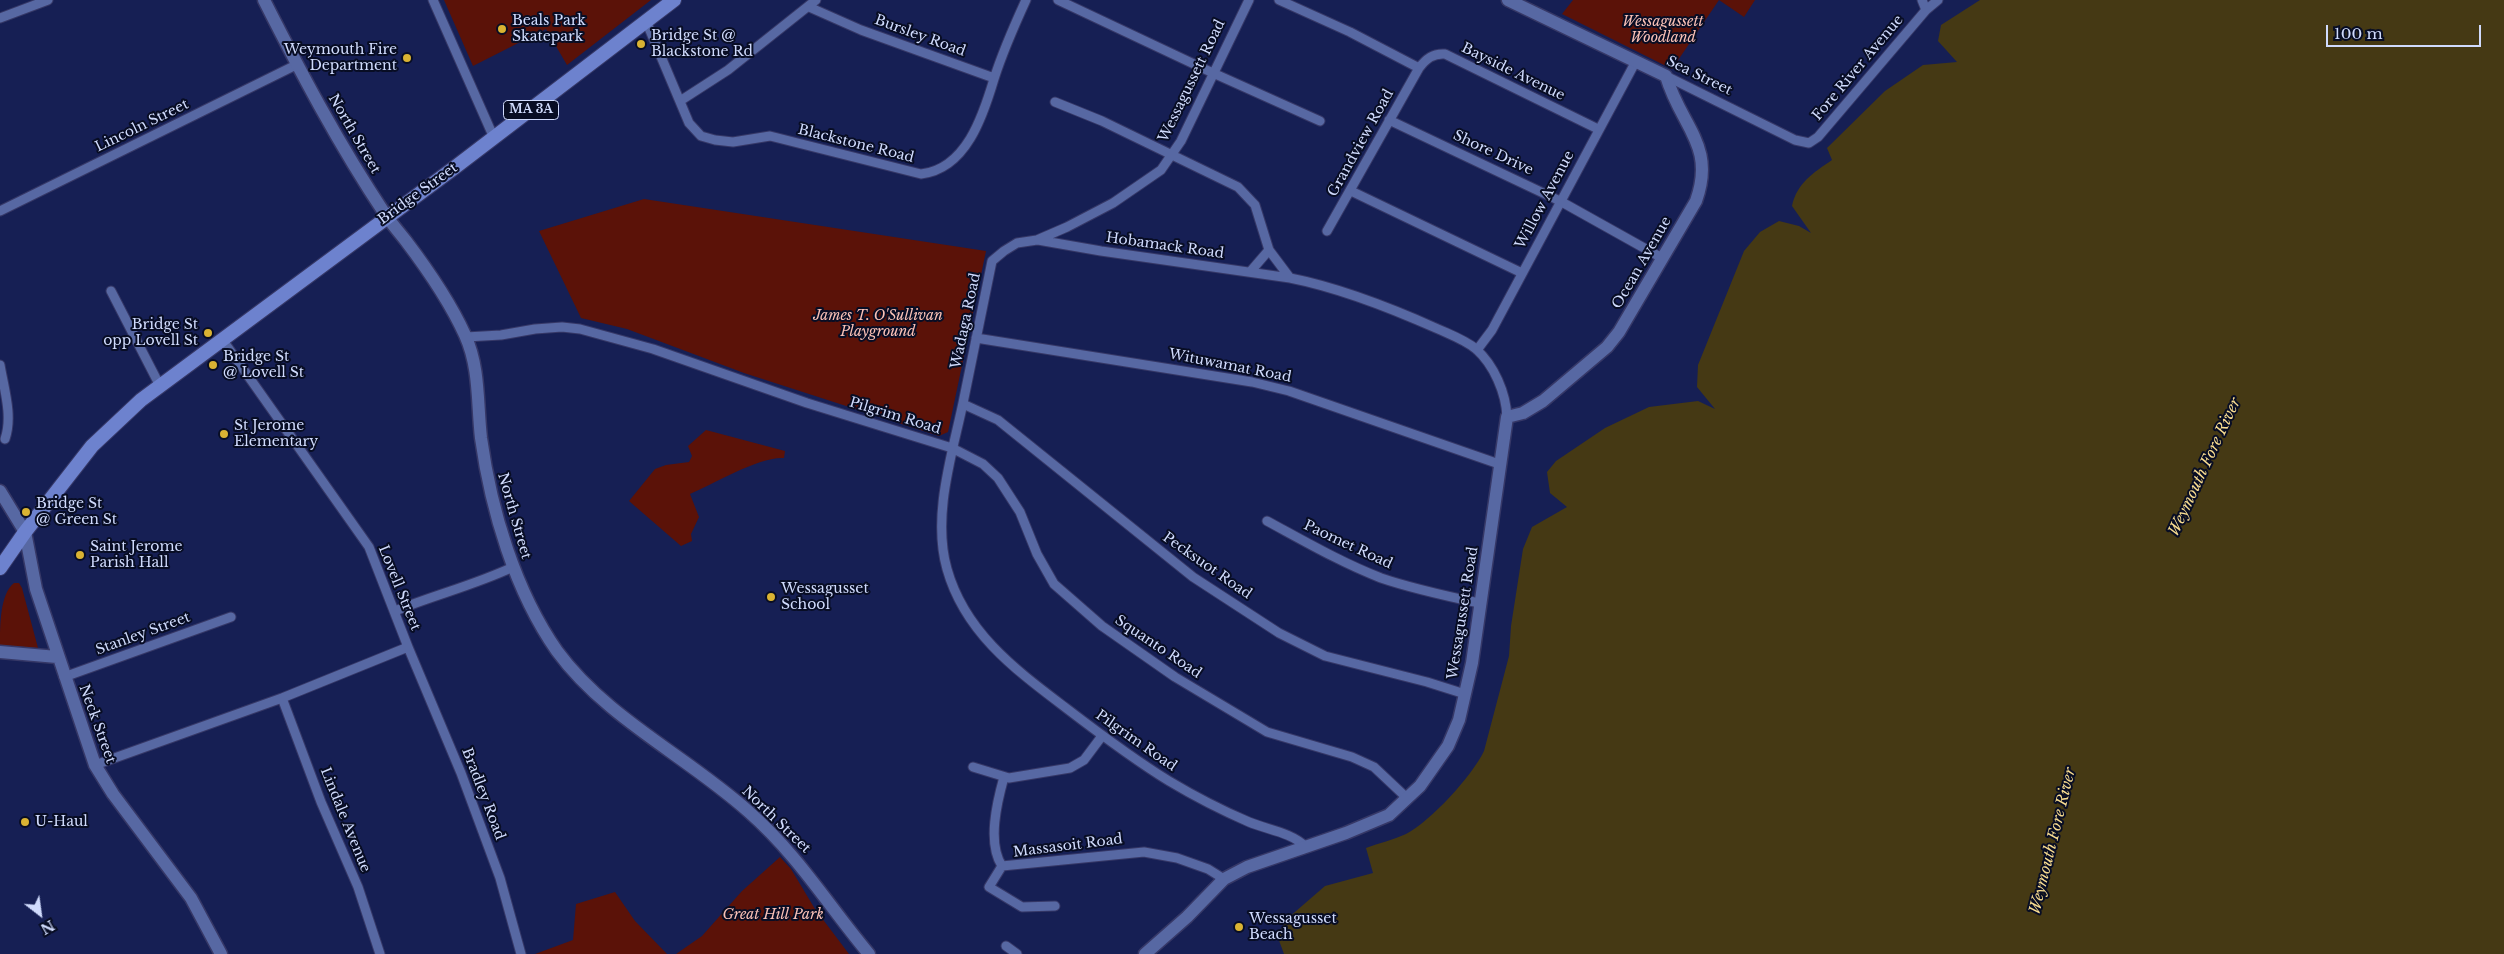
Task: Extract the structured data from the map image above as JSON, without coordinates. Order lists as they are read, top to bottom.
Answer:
{
  "streets": {
    "main road": ["MA 3A", "Bridge Street"],
    "street": [
      "Bursley Road",
      "Fore River Avenue",
      "Bayside Avenue",
      "Sea Street",
      "Wessagussett Road",
      "Lincoln Street",
      "North Street",
      "Grandview Road",
      "Blackstone Road",
      "Shore Drive",
      "Willow Avenue",
      "Hobamack Road",
      "Ocean Avenue",
      "Wadaga Road",
      "Wituwamat Road",
      "Pilgrim Road",
      "Paomet Road",
      "Pecksuot Road",
      "Lovell Street",
      "Stanley Street",
      "Squanto Road",
      "Neck Street",
      "Bradley Road",
      "Lindale Avenue",
      "Massasoit Road"
    ]
  },
  "crossings": [
    ["Bursley Road", "Blackstone Road"],
    ["Fore River Avenue", "Sea Street"],
    ["Bayside Avenue", "Grandview Road"],
    ["Bayside Avenue", "Willow Avenue"],
    ["Sea Street", "Willow Avenue"],
    ["Sea Street", "Ocean Avenue"],
    ["Wessagussett Road", "Willow Avenue"],
    ["Wessagussett Road", "Hobamack Road"],
    ["Wessagussett Road", "Ocean Avenue"],
    ["Wessagussett Road", "Wadaga Road"],
    ["Wessagussett Road", "Wituwamat Road"],
    ["Wessagussett Road", "Pilgrim Road"],
    ["Wessagussett Road", "Paomet Road"],
    ["Wessagussett Road", "Pecksuot Road"],
    ["Wessagussett Road", "Squanto Road"],
    ["Wessagussett Road", "Massasoit Road"],
    ["Lincoln Street", "North Street"],
    ["North Street", "Bridge Street"],
    ["North Street", "Pilgrim Road"],
    ["Grandview Road", "Shore Drive"],
    ["Blackstone Road", "Bridge Street"],
    ["Shore Drive", "Willow Avenue"],
    ["Shore Drive", "Ocean Avenue"],
    ["Bridge Street", "Lovell Street"],
    ["Bridge Street", "Neck Street"],
    ["Hobamack Road", "Wadaga Road"],
    ["Wadaga Road", "Wituwamat Road"],
    ["Wadaga Road", "Pilgrim Road"],
    ["Wadaga Road", "Pecksuot Road"],
    ["Wadaga Road", "Squanto Road"],
    ["Pilgrim Road", "Squanto Road"],
    ["Lovell Street", "Neck Street"],
    ["Lovell Street", "Bradley Road"],
    ["Lovell Street", "Lindale Avenue"],
    ["Stanley Street", "Neck Street"]
  ],
  "water": ["Weymouth Fore River"],
  "parks": ["Wessagussett Woodland", "James T. O'Sullivan Playground", "Great Hill Park"],
  "places": [
    "Beals Park Skatepark",
    "Bridge St @ Blackstone Rd",
    "Weymouth Fire Department",
    "Bridge St opp Lovell St",
    "Bridge St @ Lovell St",
    "St Jerome Elementary",
    "Bridge St @ Green St",
    "Saint Jerome Parish Hall",
    "Wessagusset School",
    "U-Haul",
    "Wessagusset Beach"
  ],
  "scale_bar": "100 m",
  "north": "bottom right"
}
